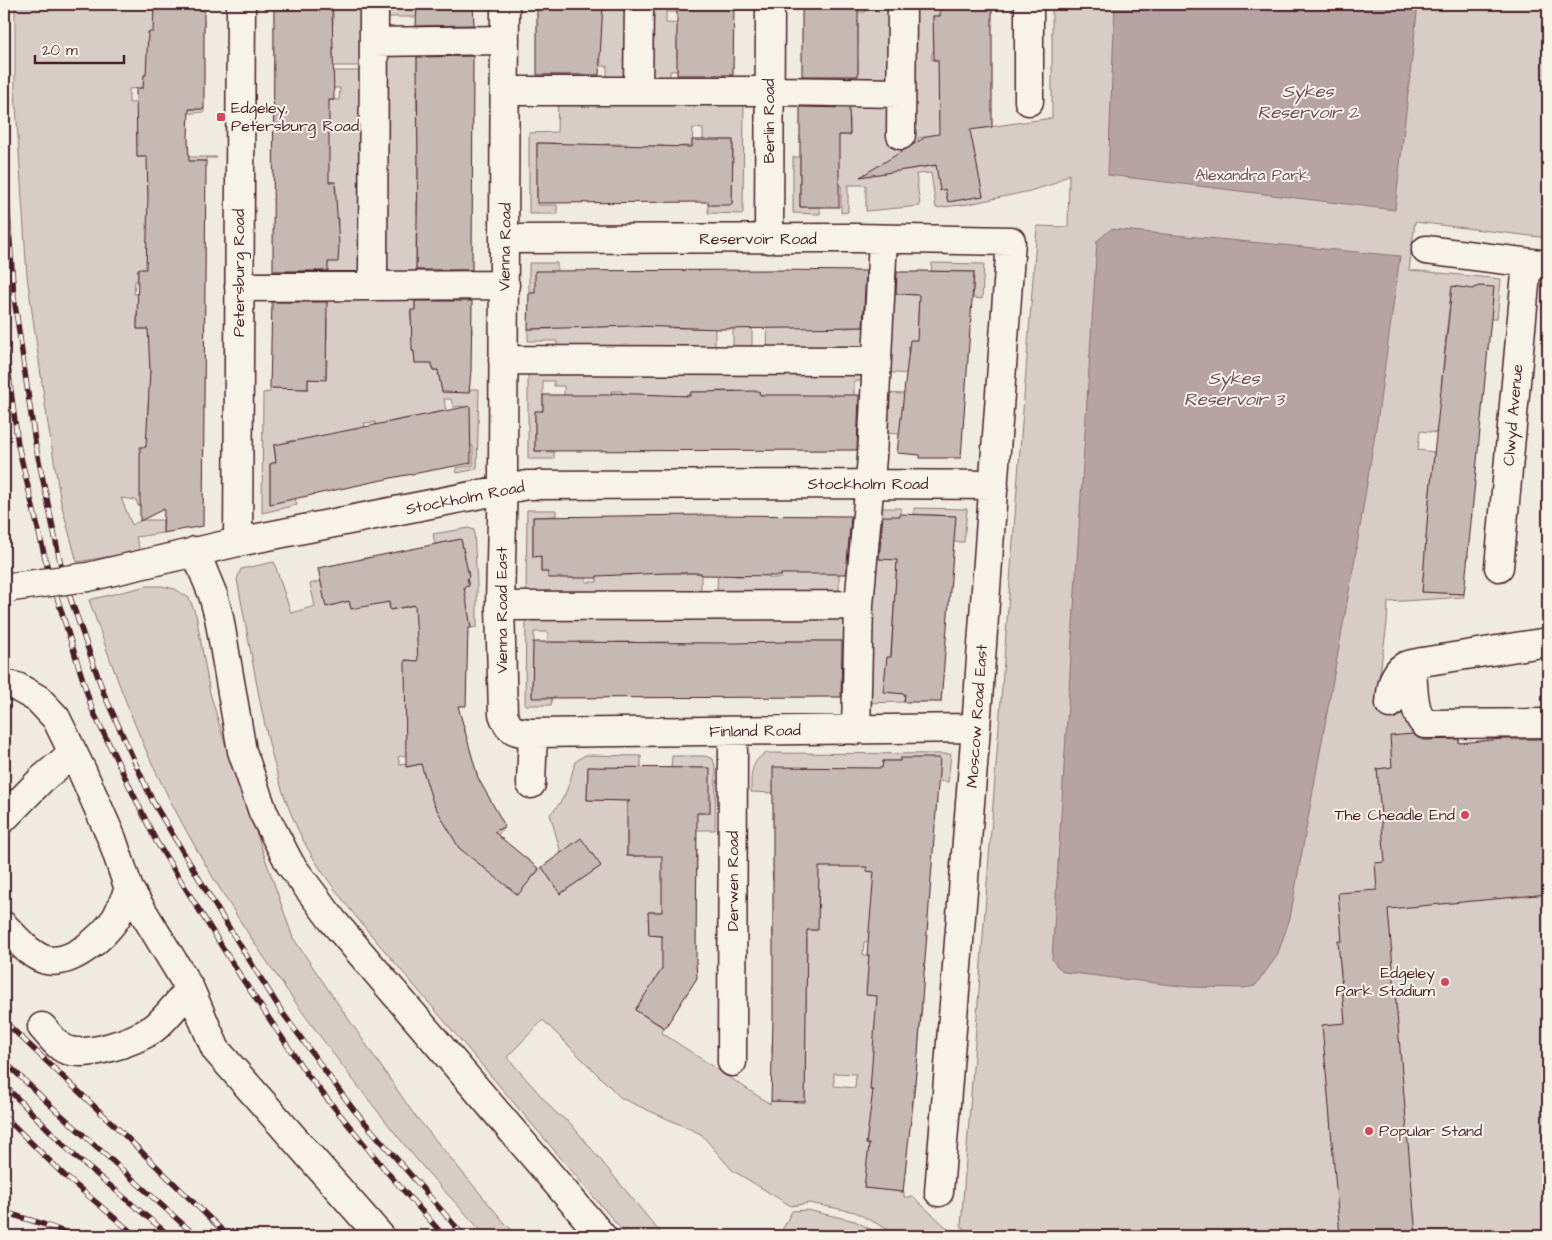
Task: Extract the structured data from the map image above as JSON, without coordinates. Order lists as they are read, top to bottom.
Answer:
{
  "streets": {
    "street": [
      "Berlin Road",
      "Reservoir Road",
      "Vienna Road",
      "Petersburg Road",
      "Clwyd Avenue",
      "Stockholm Road",
      "Vienna Road East",
      "Moscow Road East",
      "Finland Road",
      "Derwen Road"
    ]
  },
  "crossings": [
    ["Berlin Road", "Reservoir Road"],
    ["Reservoir Road", "Vienna Road"],
    ["Reservoir Road", "Moscow Road East"],
    ["Vienna Road", "Stockholm Road"],
    ["Vienna Road", "Vienna Road East"],
    ["Petersburg Road", "Stockholm Road"],
    ["Stockholm Road", "Vienna Road East"],
    ["Stockholm Road", "Moscow Road East"],
    ["Vienna Road East", "Finland Road"],
    ["Moscow Road East", "Finland Road"],
    ["Finland Road", "Derwen Road"]
  ],
  "water": ["Sykes Reservoir 2", "Sykes Reservoir 3"],
  "parks": ["Alexandra Park"],
  "places": {
    "transit": ["Edgeley, Petersburg Road"],
    "other": ["The Cheadle End", "Edgeley Park Stadium", "Popular Stand"]
  },
  "scale_bar": "20 m"
}
